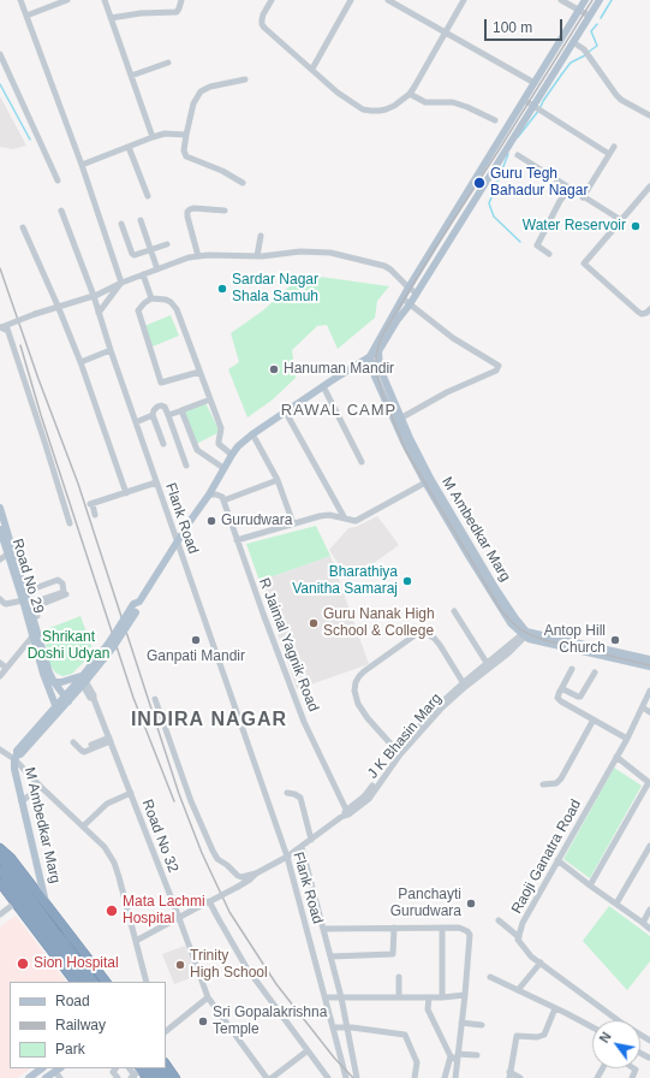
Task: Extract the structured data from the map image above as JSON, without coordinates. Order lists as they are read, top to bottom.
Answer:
{
  "streets": {
    "main road": ["M Ambedkar Marg", "Road No 29"],
    "street": [
      "Flank Road",
      "R Jaimal Yagnik Road",
      "J K Bhasin Marg",
      "Road No 32",
      "Raoji Ganatra Road"
    ]
  },
  "crossings": [
    ["Flank Road", "M Ambedkar Marg"],
    ["Flank Road", "J K Bhasin Marg"],
    ["M Ambedkar Marg", "Road No 29"],
    ["M Ambedkar Marg", "J K Bhasin Marg"],
    ["M Ambedkar Marg", "Road No 32"],
    ["R Jaimal Yagnik Road", "J K Bhasin Marg"]
  ],
  "districts": ["RAWAL CAMP", "INDIRA NAGAR"],
  "parks": ["Shrikant Doshi Udyan"],
  "places": [
    "Guru Tegh Bahadur Nagar",
    "Water Reservoir",
    "Sardar Nagar Shala Samuh",
    "Hanuman Mandir",
    "Gurudwara",
    "Bharathiya Vanitha Samaraj",
    "Guru Nanak High School & College",
    "Ganpati Mandir",
    "Antop Hill Church",
    "Panchayti Gurudwara",
    "Mata Lachmi Hospital",
    "Sion Hospital",
    "Trinity High School",
    "Sri Gopalakrishna Temple"
  ],
  "legend": ["Road", "Railway", "Park"],
  "scale_bar": "100 m",
  "north": "top left"
}
